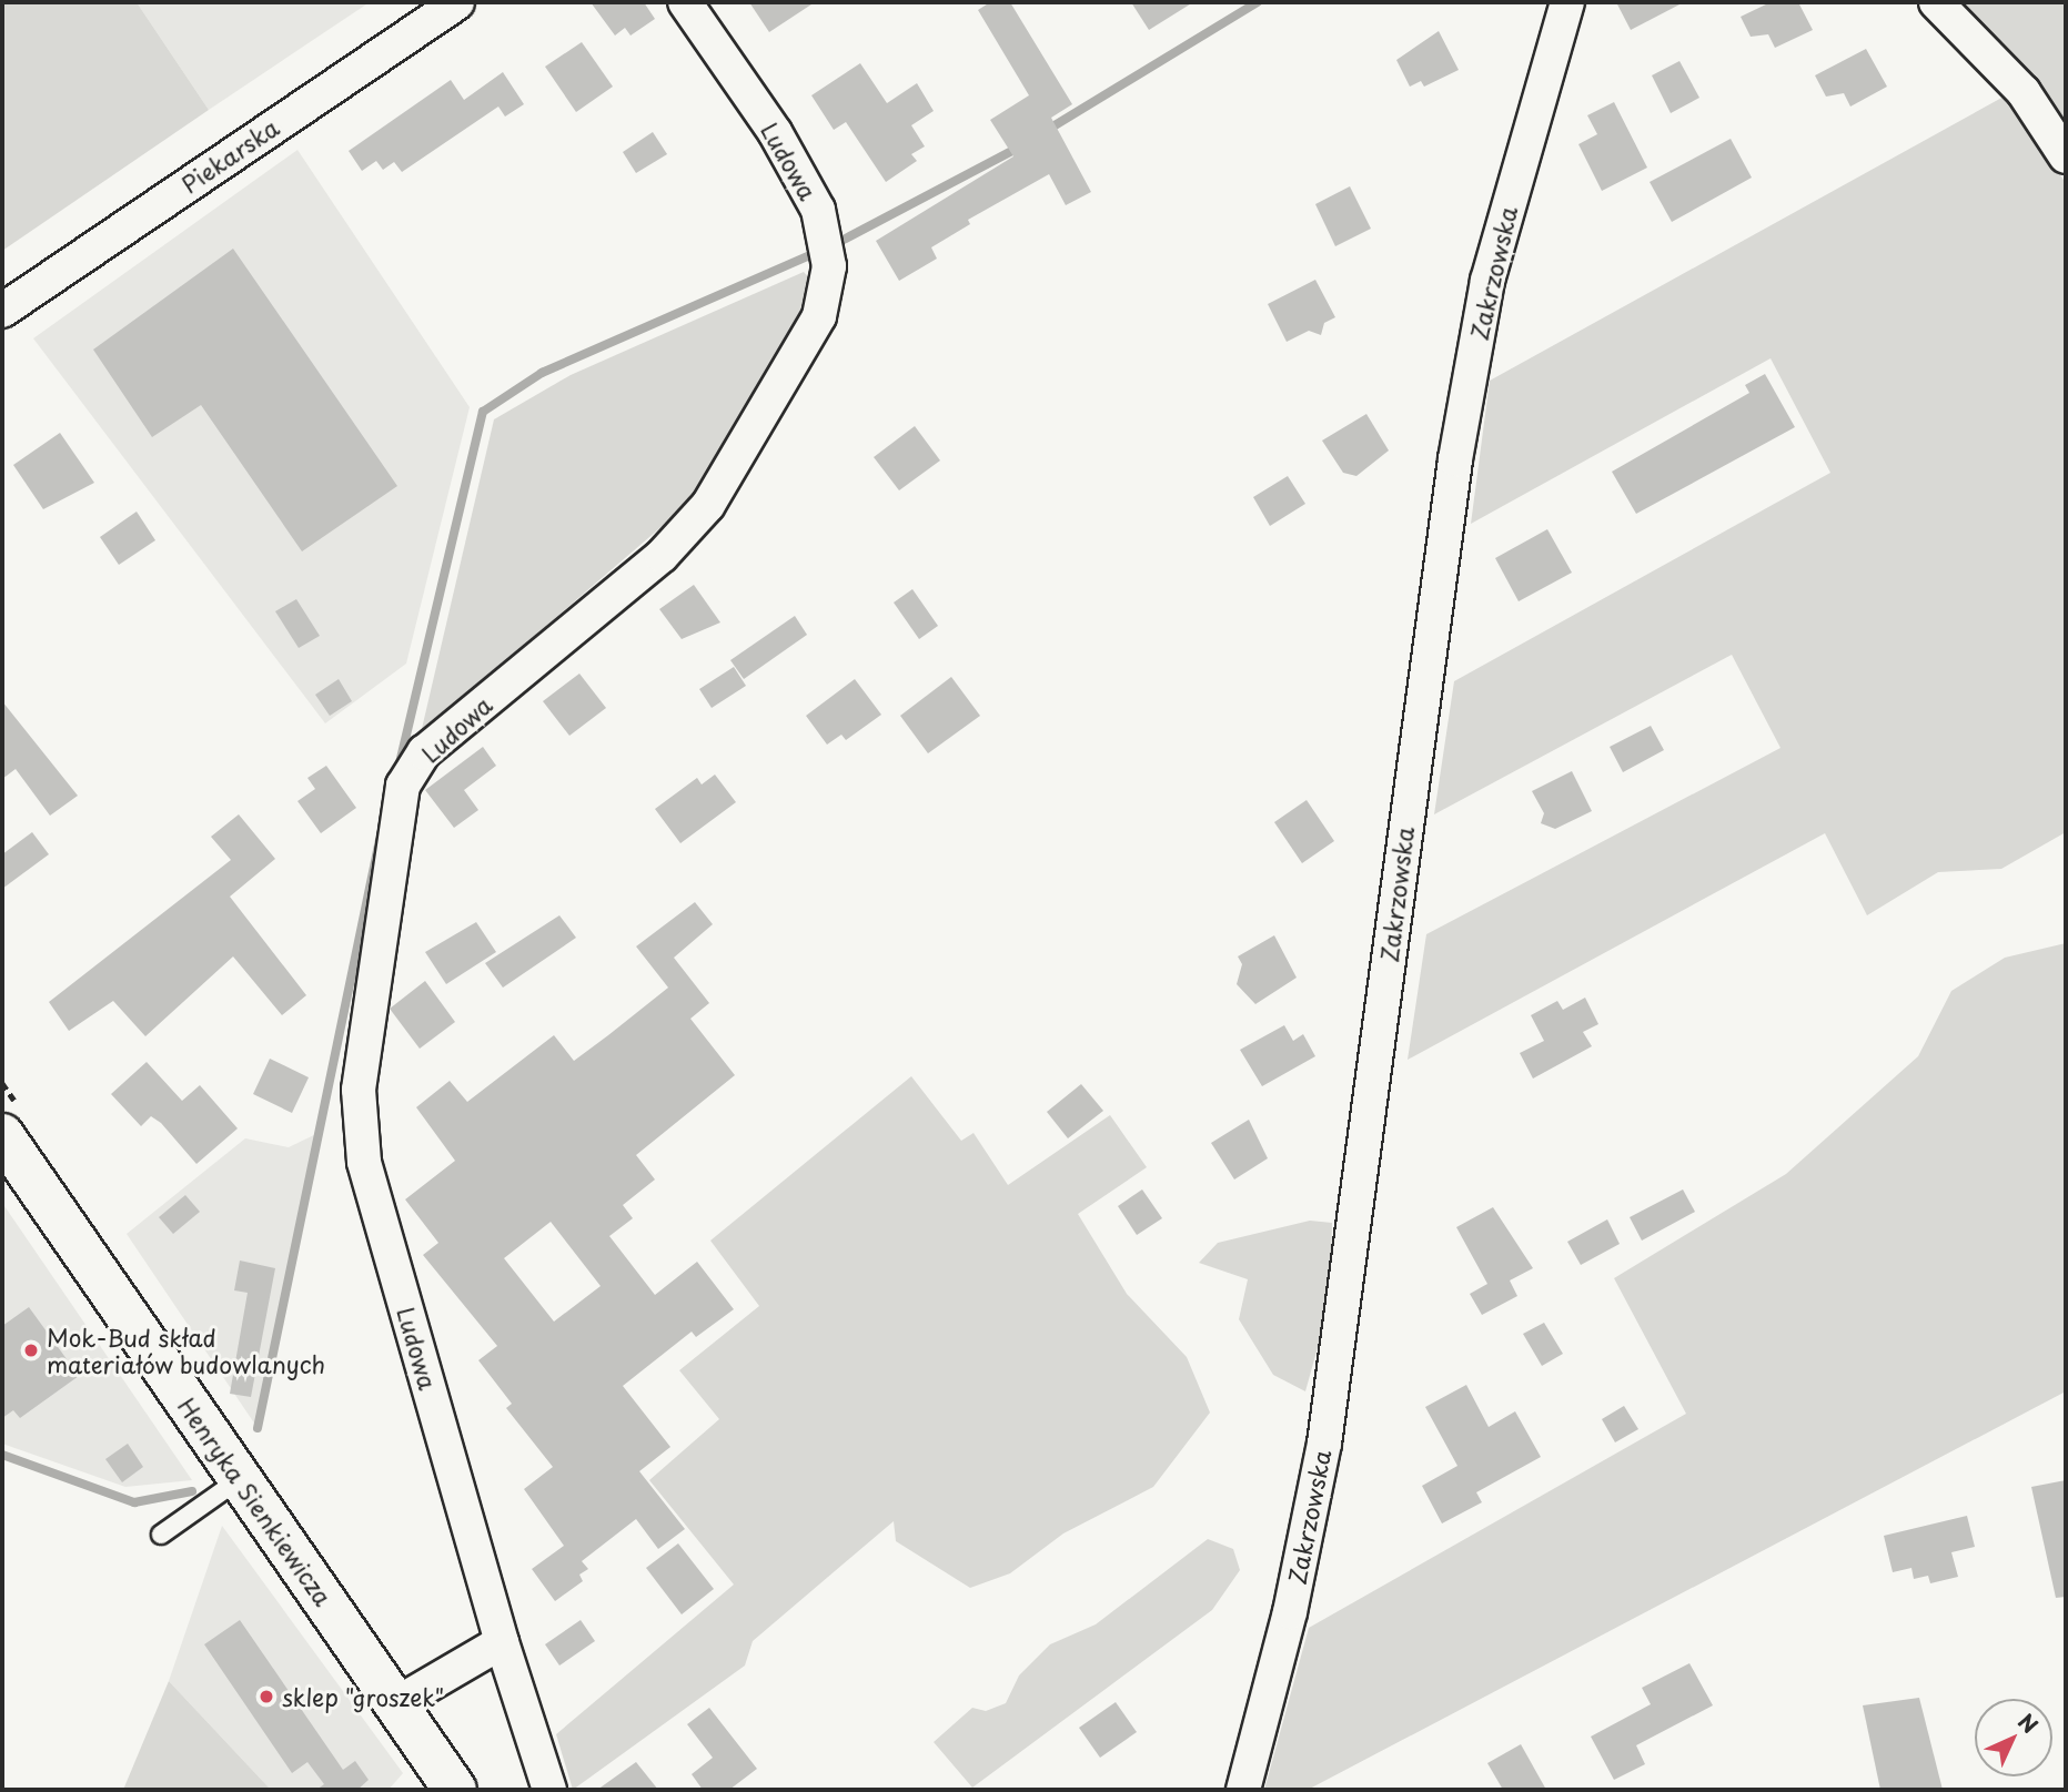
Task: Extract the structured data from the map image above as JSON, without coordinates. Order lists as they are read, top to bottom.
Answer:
{
  "streets": {
    "main road": ["Henryka Sienkiewicza"],
    "street": ["Piekarska", "Ludowa", "Zakrzowska"]
  },
  "places": ["Mok-Bud skład materiałów budowlanych", "sklep \"groszek\""],
  "north": "top right"
}
